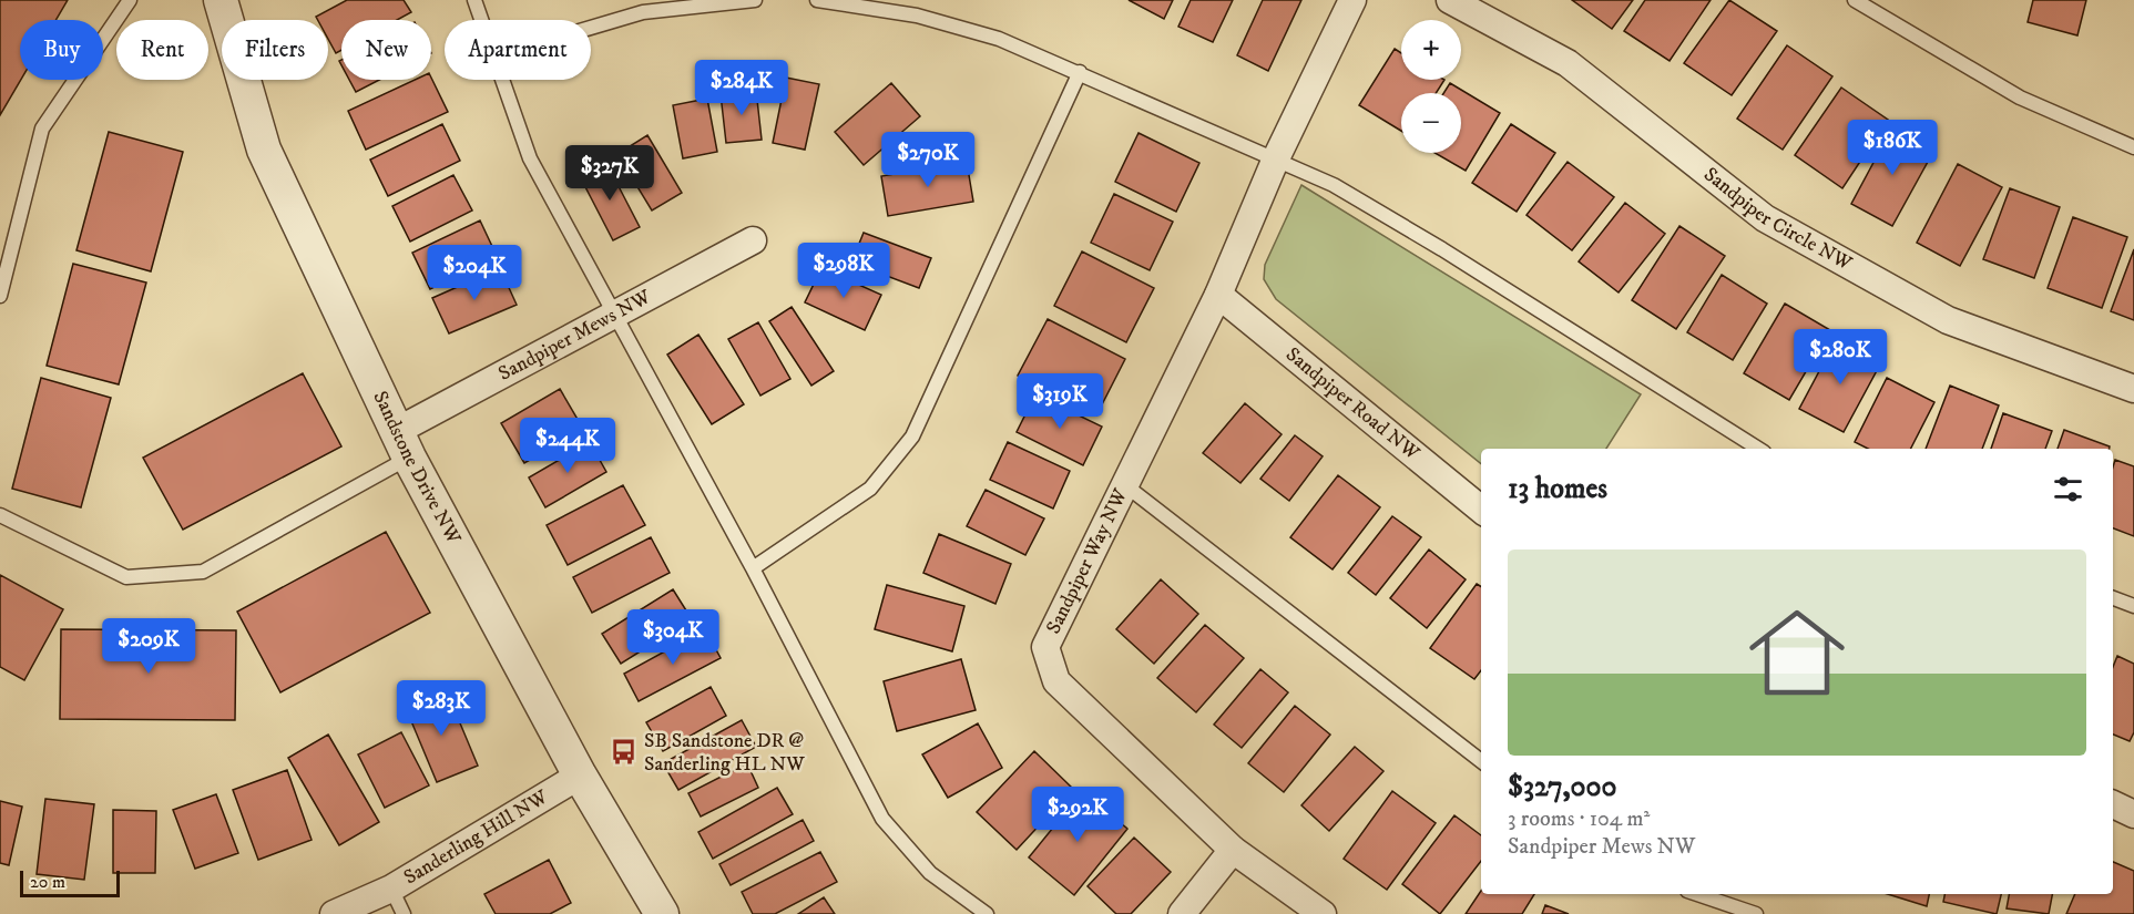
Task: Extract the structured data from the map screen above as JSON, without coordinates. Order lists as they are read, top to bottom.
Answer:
{
  "streets": {
    "street": [
      "Sandpiper Circle NW",
      "Sandpiper Mews NW",
      "Sandpiper Road NW",
      "Sandstone Drive NW",
      "Sandpiper Way NW",
      "Sanderling Hill NW"
    ]
  },
  "crossings": [
    ["Sandpiper Mews NW", "Sandstone Drive NW"],
    ["Sandpiper Road NW", "Sandpiper Way NW"],
    ["Sandstone Drive NW", "Sanderling Hill NW"]
  ],
  "places": {
    "bus stop": ["SB Sandstone DR @ Sanderling HL NW"]
  },
  "scale_bar": "20 m",
  "page": {
    "map_buttons": ["+", "−"],
    "chip": [
      "Buy",
      "Rent",
      "Filters",
      "New",
      "Apartment"
    ],
    "price": [
      "$284K",
      "$186K",
      "$270K",
      "$327K",
      "$298K",
      "$204K",
      "$280K",
      "$319K",
      "$244K",
      "$304K",
      "$209K",
      "$283K",
      "$292K"
    ],
    "heading": "13 homes",
    "list": [
      {
        "name": "$327,000",
        "note": "3 rooms · 104 m² · Sandpiper Mews NW"
      }
    ],
    "scale": "20 m"
  }
}
